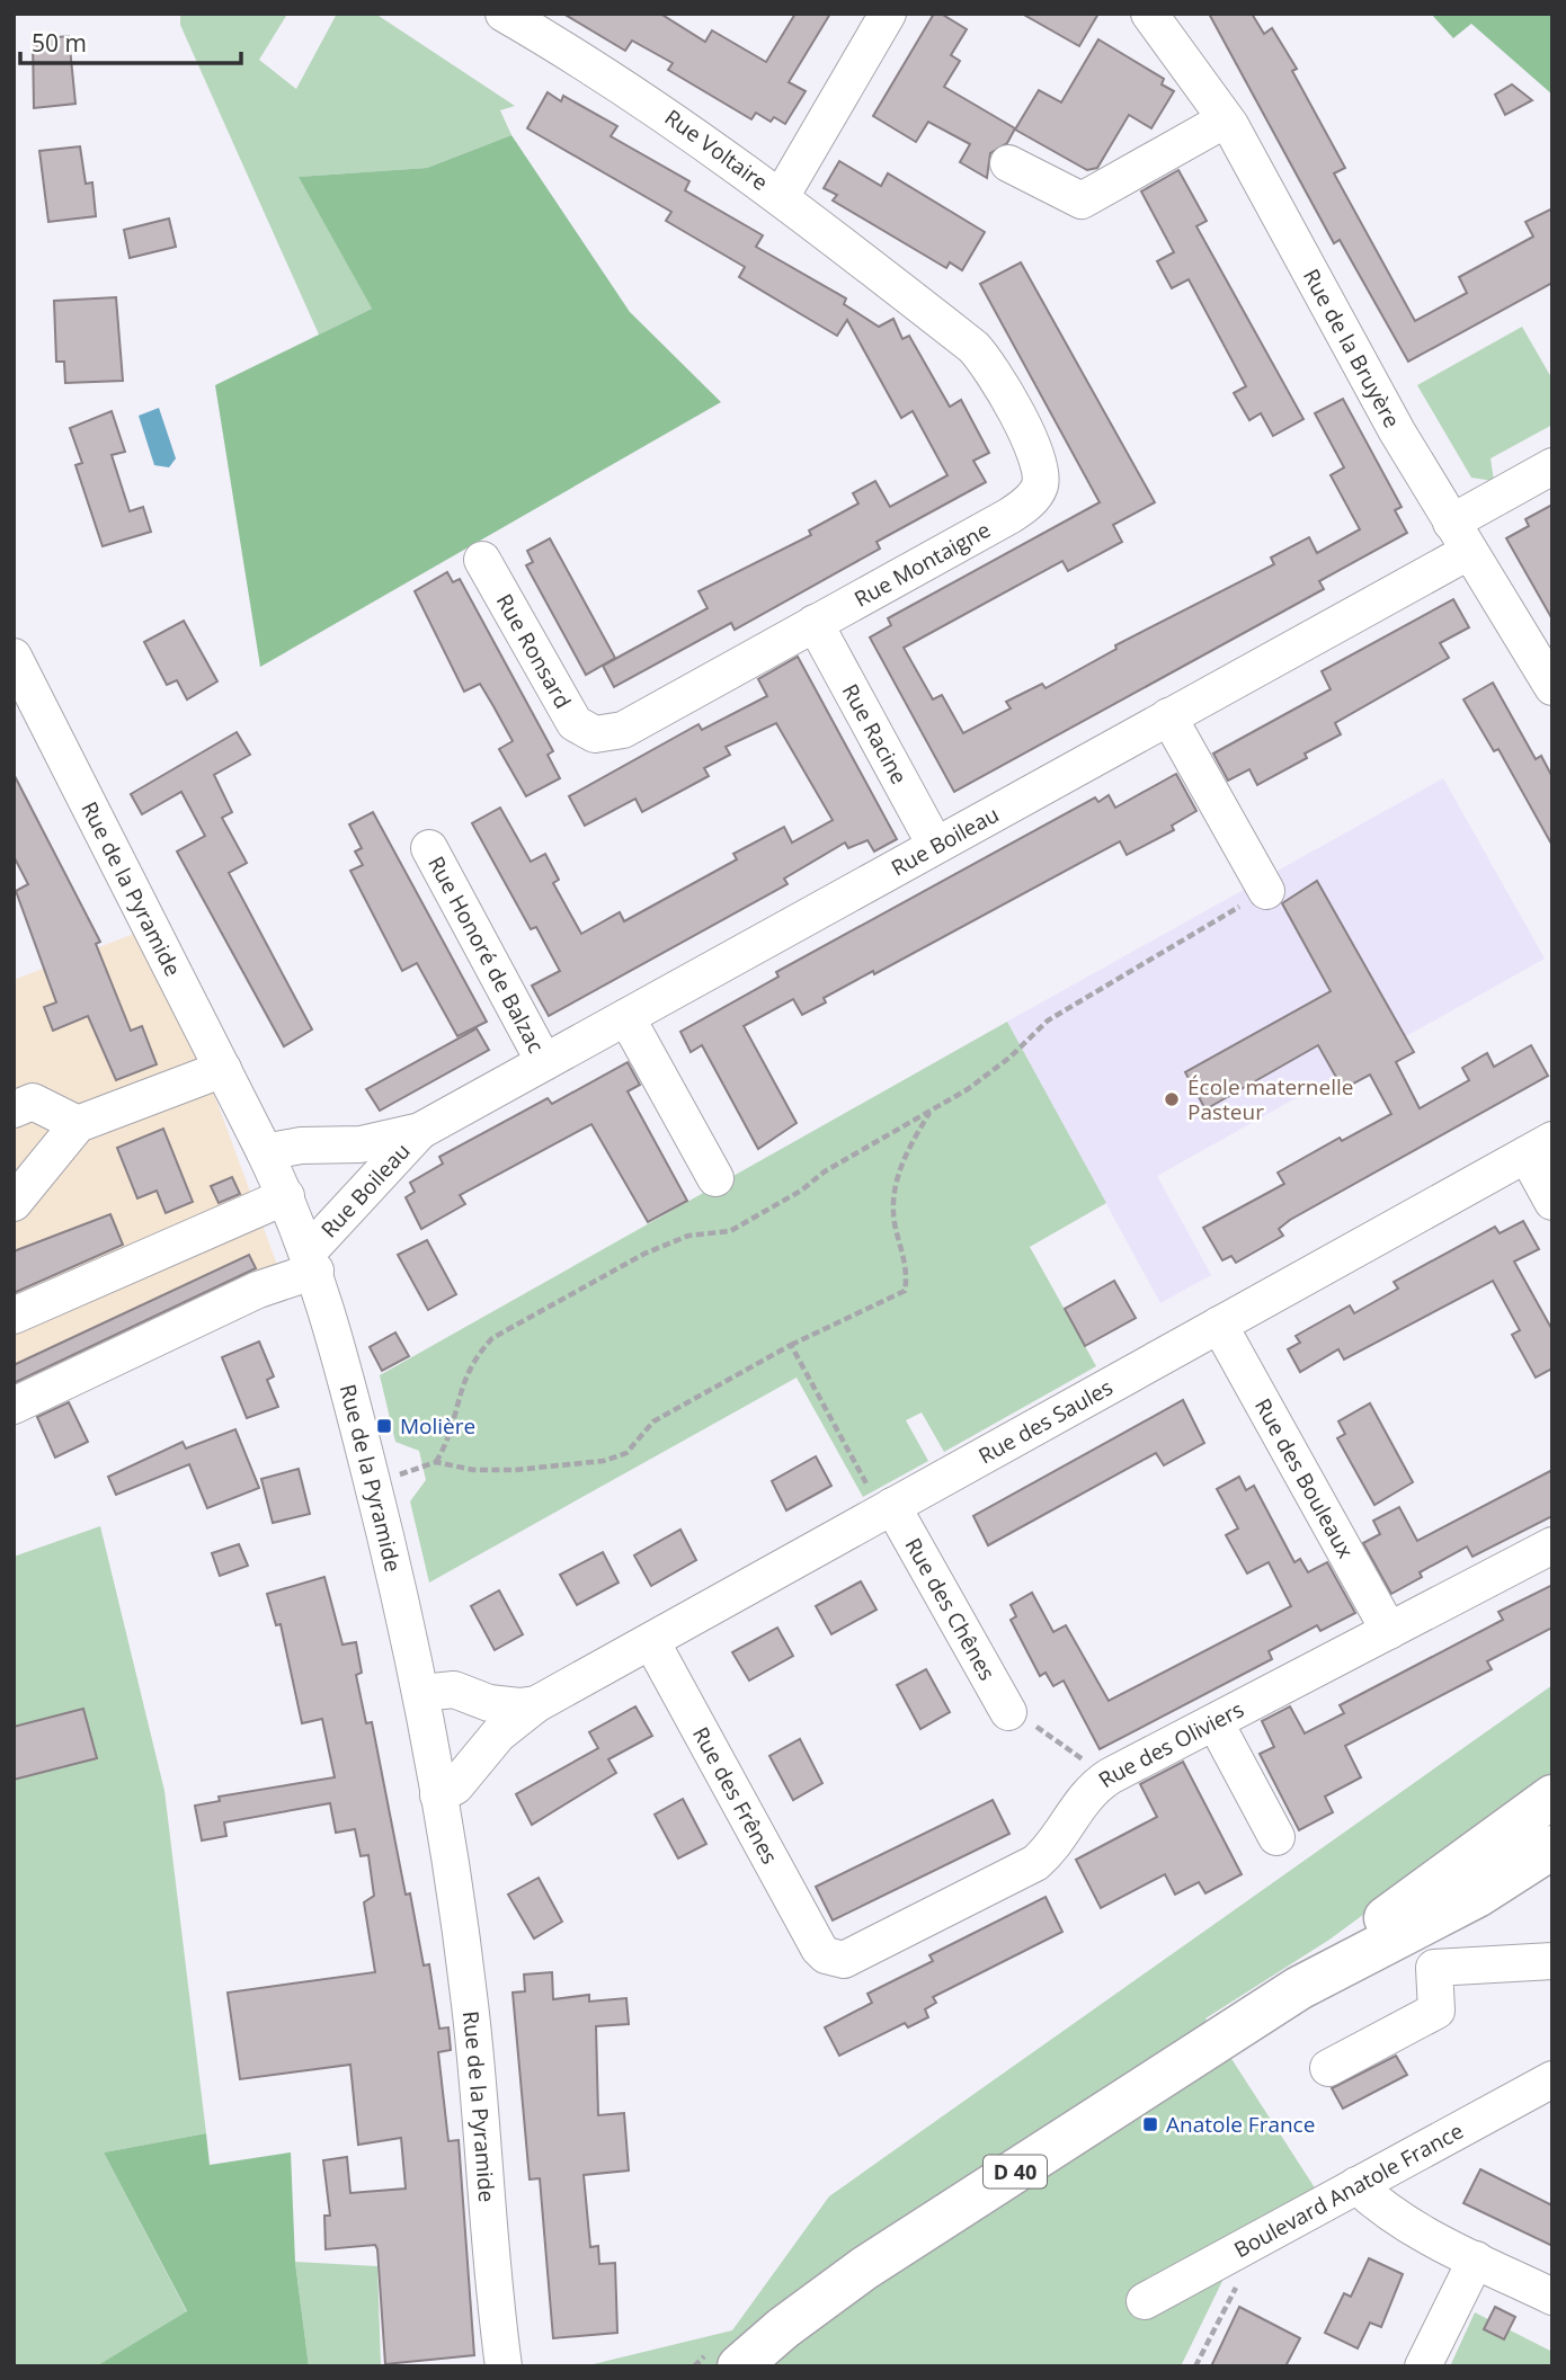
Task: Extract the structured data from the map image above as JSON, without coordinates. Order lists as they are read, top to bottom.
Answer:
{
  "streets": {
    "main road": ["D 40"],
    "street": [
      "Rue Voltaire",
      "Rue de la Bruyère",
      "Rue Montaigne",
      "Rue Ronsard",
      "Rue Racine",
      "Rue Boileau",
      "Rue de la Pyramide",
      "Rue Honoré de Balzac",
      "Rue des Saules",
      "Rue des Bouleaux",
      "Rue des Chênes",
      "Rue des Oliviers",
      "Rue des Frênes",
      "Boulevard Anatole France"
    ]
  },
  "crossings": [
    ["Rue Voltaire", "Rue Montaigne"],
    ["Rue de la Bruyère", "Rue Boileau"],
    ["Rue Montaigne", "Rue Ronsard"],
    ["Rue Montaigne", "Rue Racine"],
    ["Rue Racine", "Rue Boileau"],
    ["Rue Boileau", "Rue de la Pyramide"],
    ["Rue Boileau", "Rue Honoré de Balzac"],
    ["Rue de la Pyramide", "Rue des Saules"],
    ["Rue des Saules", "Rue des Bouleaux"],
    ["Rue des Saules", "Rue des Chênes"],
    ["Rue des Saules", "Rue des Frênes"],
    ["Rue des Bouleaux", "Rue des Oliviers"],
    ["Rue des Oliviers", "Rue des Frênes"]
  ],
  "places": {
    "other": ["École maternelle Pasteur"],
    "transit": ["Molière", "Anatole France"]
  },
  "scale_bar": "50 m"
}
